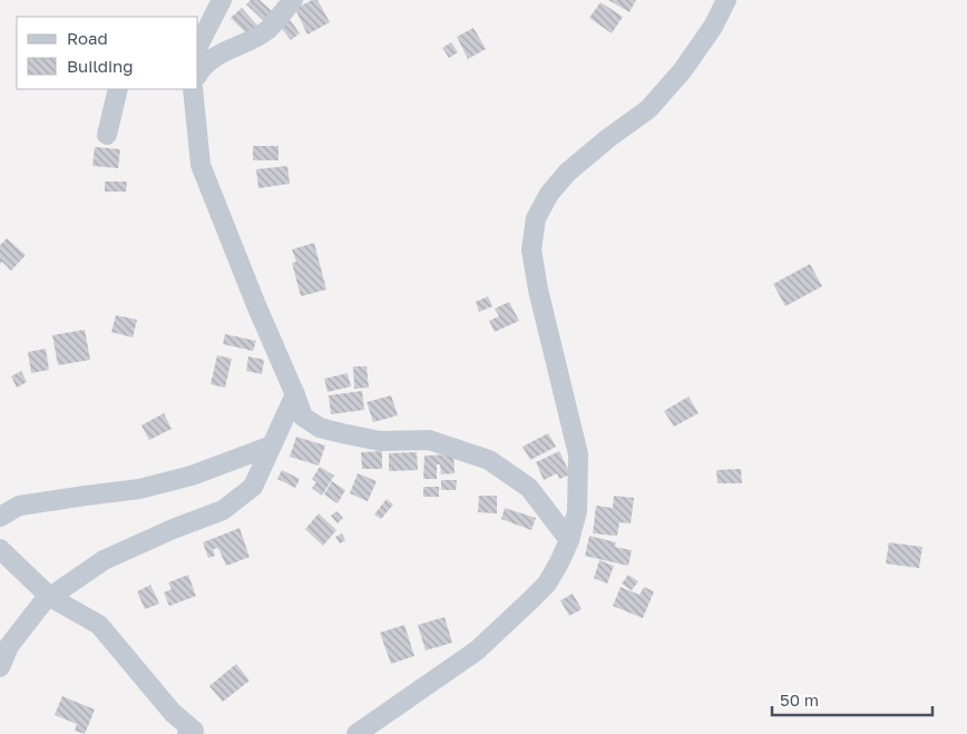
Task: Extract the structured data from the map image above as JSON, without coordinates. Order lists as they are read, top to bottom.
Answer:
{
  "legend": ["Road", "Building"],
  "scale_bar": "50 m"
}
